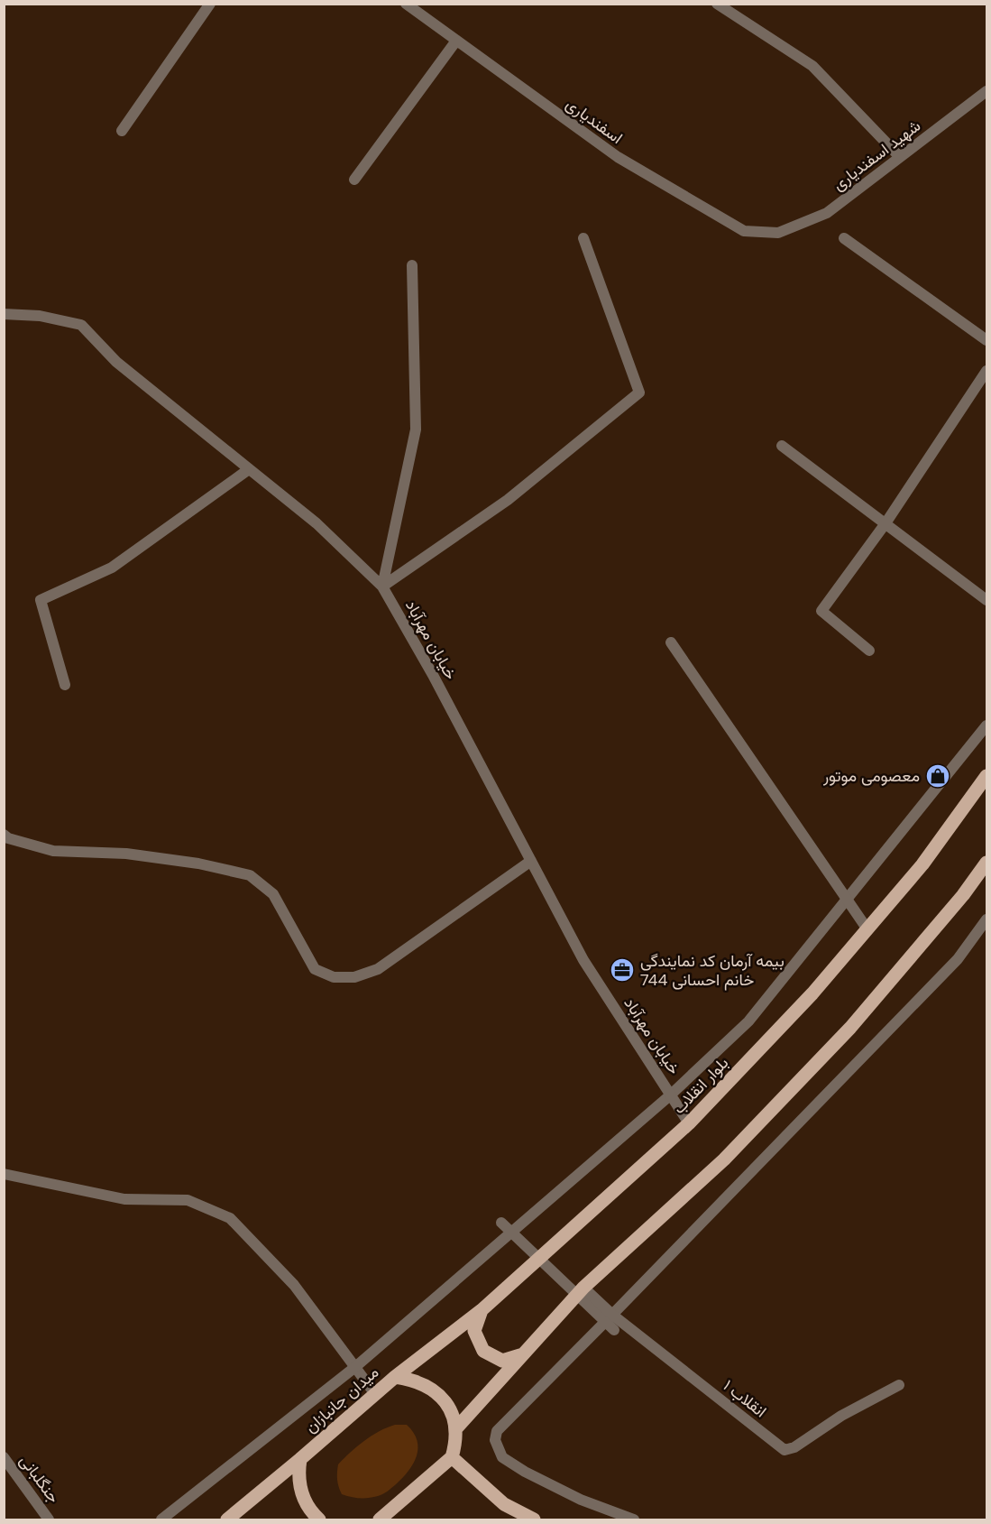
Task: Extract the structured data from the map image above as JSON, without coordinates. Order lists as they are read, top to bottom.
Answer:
{
  "streets": {
    "main road": ["بلوار انقلاب", "میدان جانبازان"],
    "street": [
      "اسفندیاری",
      "شهید اسفندیاری",
      "خیابان مهرآباد",
      "انقلاب ۱",
      "جنگلبانی"
    ]
  },
  "crossings": [
    ["اسفندیاری", "شهید اسفندیاری"],
    ["خیابان مهرآباد", "بلوار انقلاب"],
    ["بلوار انقلاب", "میدان جانبازان"]
  ],
  "places": {
    "shop": ["معصومی موتور"],
    "office": ["بیمه آرمان کد نمایندگی 744 خانم احسانی"]
  }
}
